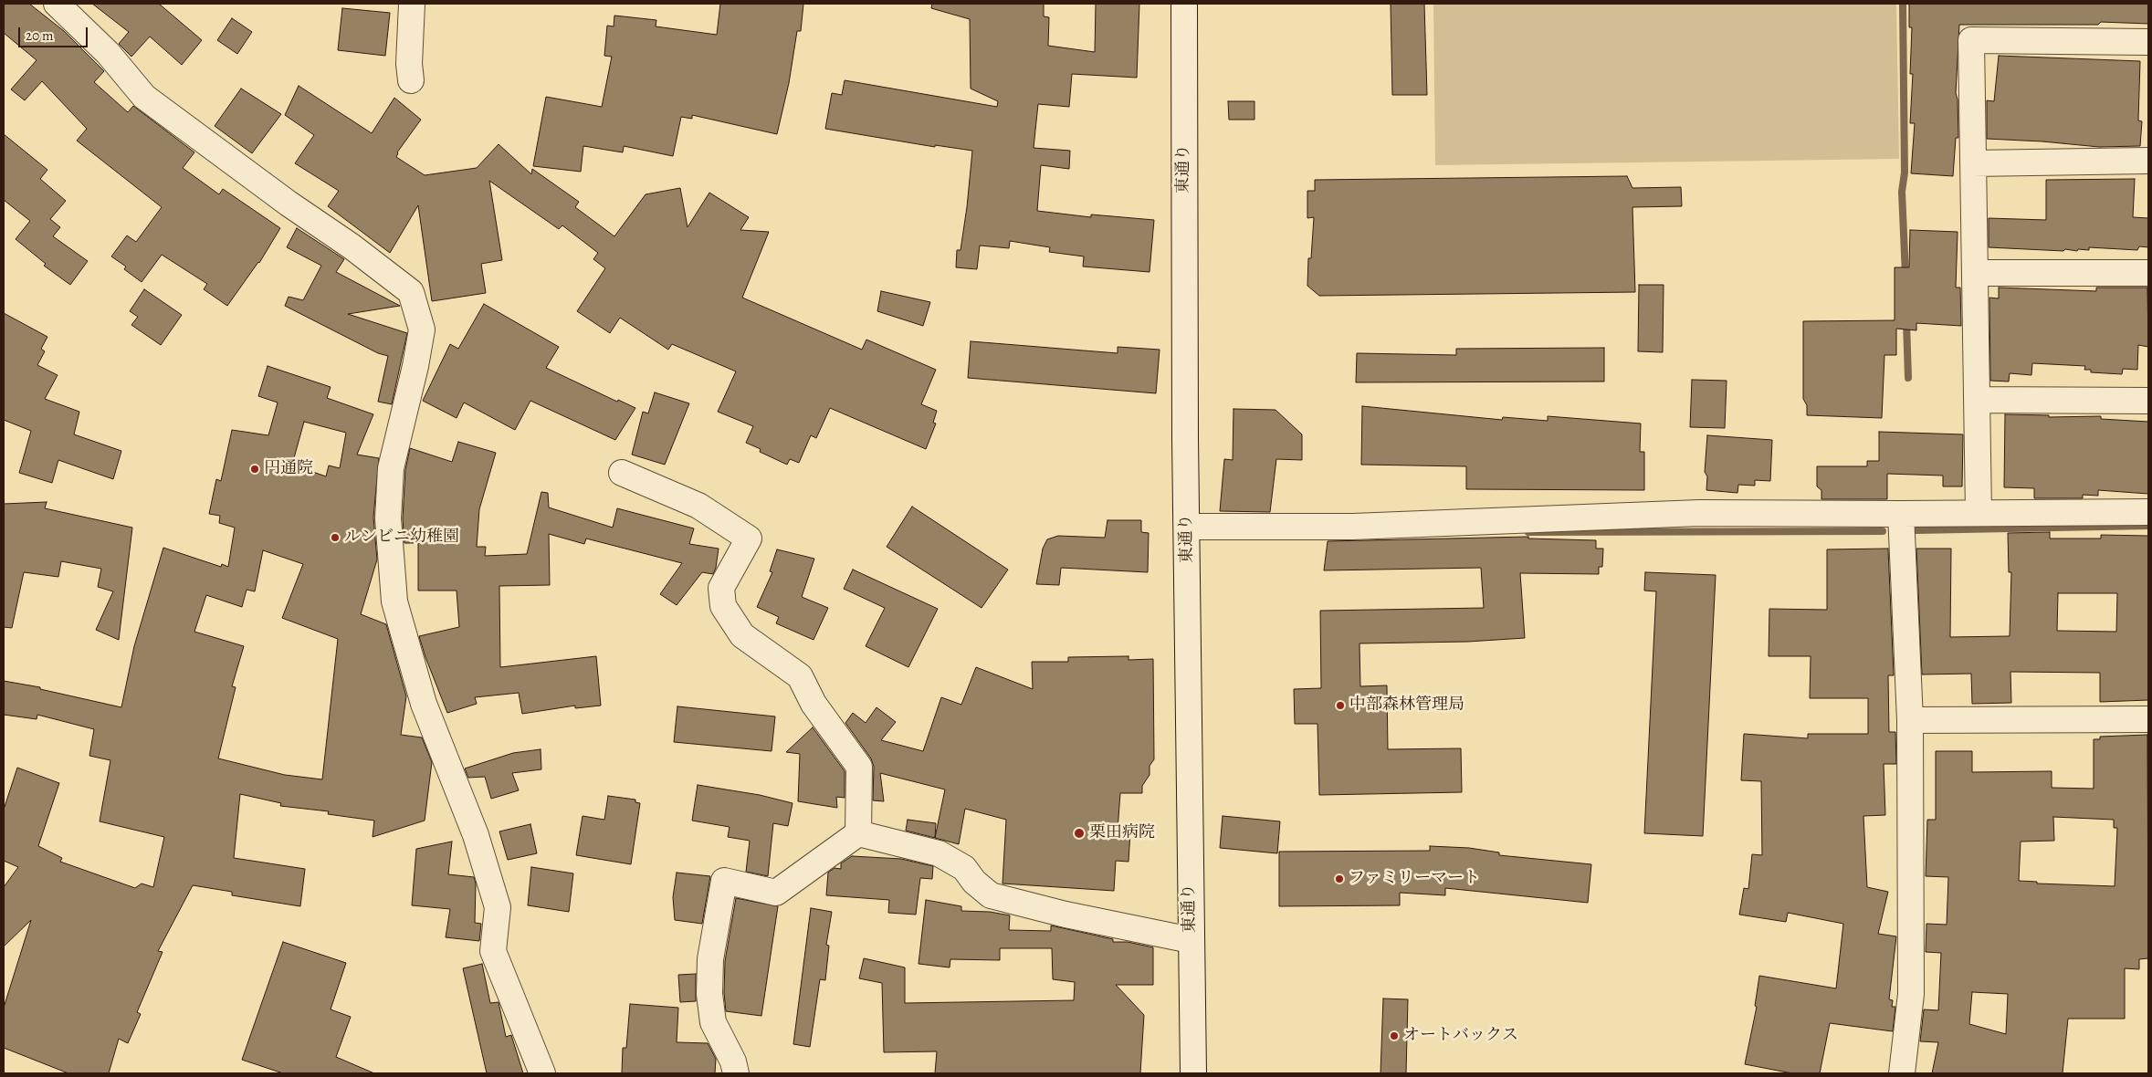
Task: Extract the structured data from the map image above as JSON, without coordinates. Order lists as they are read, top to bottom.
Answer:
{
  "streets": {
    "street": ["東通り"]
  },
  "places": [
    "円通院",
    "ルンビニ幼稚園",
    "中部森林管理局",
    "栗田病院",
    "ファミリーマート",
    "オートバックス"
  ],
  "scale_bar": "20 m"
}
